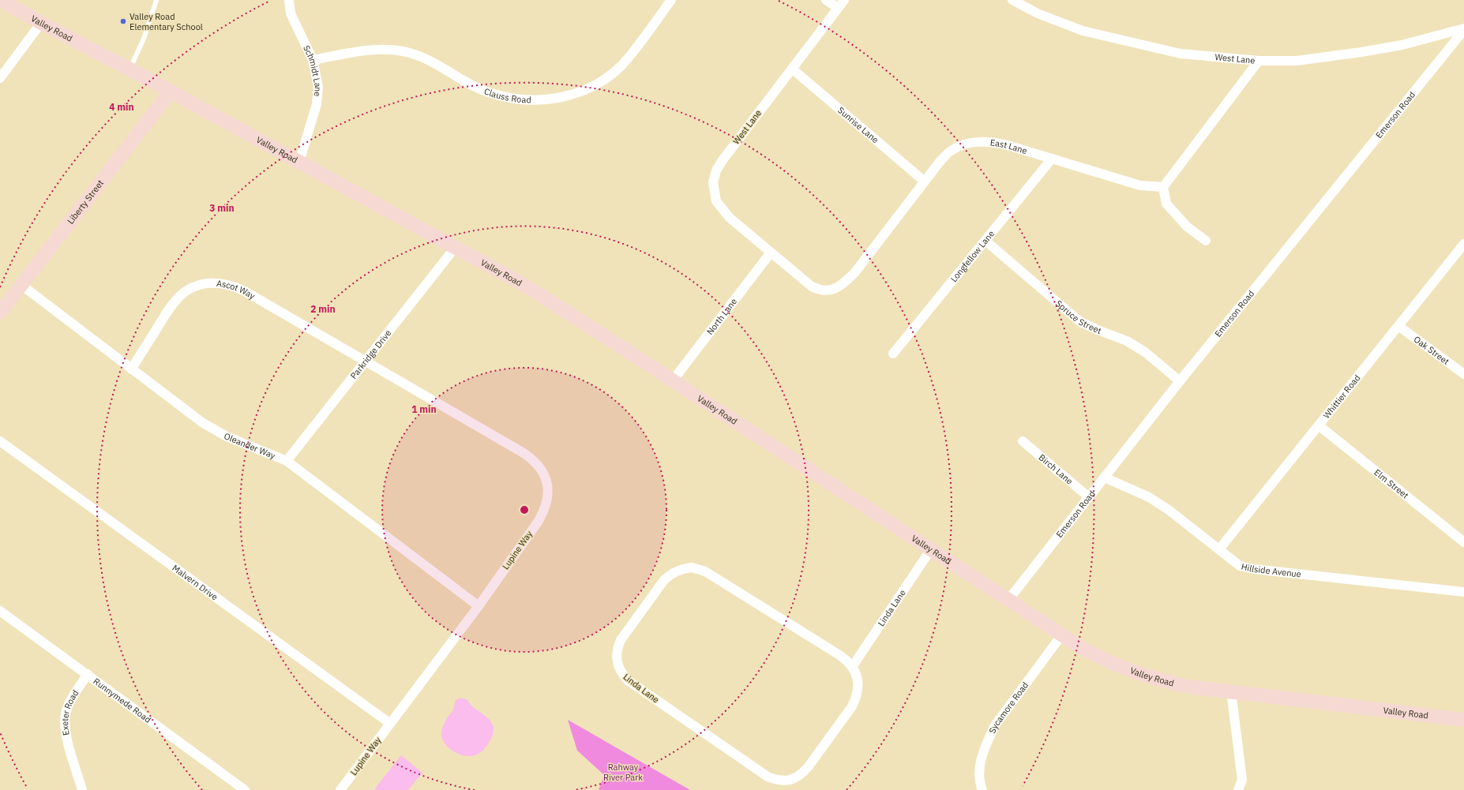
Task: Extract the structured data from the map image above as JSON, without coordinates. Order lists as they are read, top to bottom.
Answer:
{
  "streets": {
    "street": [
      "Valley Road",
      "West Lane",
      "Schmidt Lane",
      "Clauss Road",
      "Emerson Road",
      "Sunrise Lane",
      "East Lane",
      "Liberty Street",
      "Longfellow Lane",
      "Ascot Way",
      "Spruce Street",
      "North Lane",
      "Oak Street",
      "Parkridge Drive",
      "Whittier Road",
      "Oleander Way",
      "Birch Lane",
      "Elm Street",
      "Lupine Way",
      "Hillside Avenue",
      "Malvern Drive",
      "Linda Lane",
      "Runnymede Road",
      "Sycamore Road",
      "Exeter Road"
    ]
  },
  "crossings": [
    ["Valley Road", "Schmidt Lane"],
    ["Valley Road", "Emerson Road"],
    ["Valley Road", "Liberty Street"],
    ["Valley Road", "North Lane"],
    ["Valley Road", "Parkridge Drive"],
    ["Valley Road", "Linda Lane"],
    ["Valley Road", "Sycamore Road"],
    ["West Lane", "Emerson Road"],
    ["West Lane", "Sunrise Lane"],
    ["West Lane", "East Lane"],
    ["West Lane", "North Lane"],
    ["Schmidt Lane", "Clauss Road"],
    ["Emerson Road", "Spruce Street"],
    ["Emerson Road", "Birch Lane"],
    ["Emerson Road", "Hillside Avenue"],
    ["Sunrise Lane", "East Lane"],
    ["East Lane", "Longfellow Lane"],
    ["East Lane", "North Lane"],
    ["Liberty Street", "Oleander Way"],
    ["Longfellow Lane", "Spruce Street"],
    ["Ascot Way", "Parkridge Drive"],
    ["Ascot Way", "Oleander Way"],
    ["Ascot Way", "Lupine Way"],
    ["Oak Street", "Whittier Road"],
    ["Parkridge Drive", "Oleander Way"],
    ["Parkridge Drive", "Lupine Way"],
    ["Whittier Road", "Elm Street"],
    ["Whittier Road", "Hillside Avenue"],
    ["Oleander Way", "Lupine Way"],
    ["Lupine Way", "Malvern Drive"],
    ["Runnymede Road", "Exeter Road"]
  ],
  "parks": ["Rahway River Park"],
  "places": ["Valley Road Elementary School"],
  "rings": [
    "4 min",
    "3 min",
    "2 min",
    "1 min"
  ]
}
